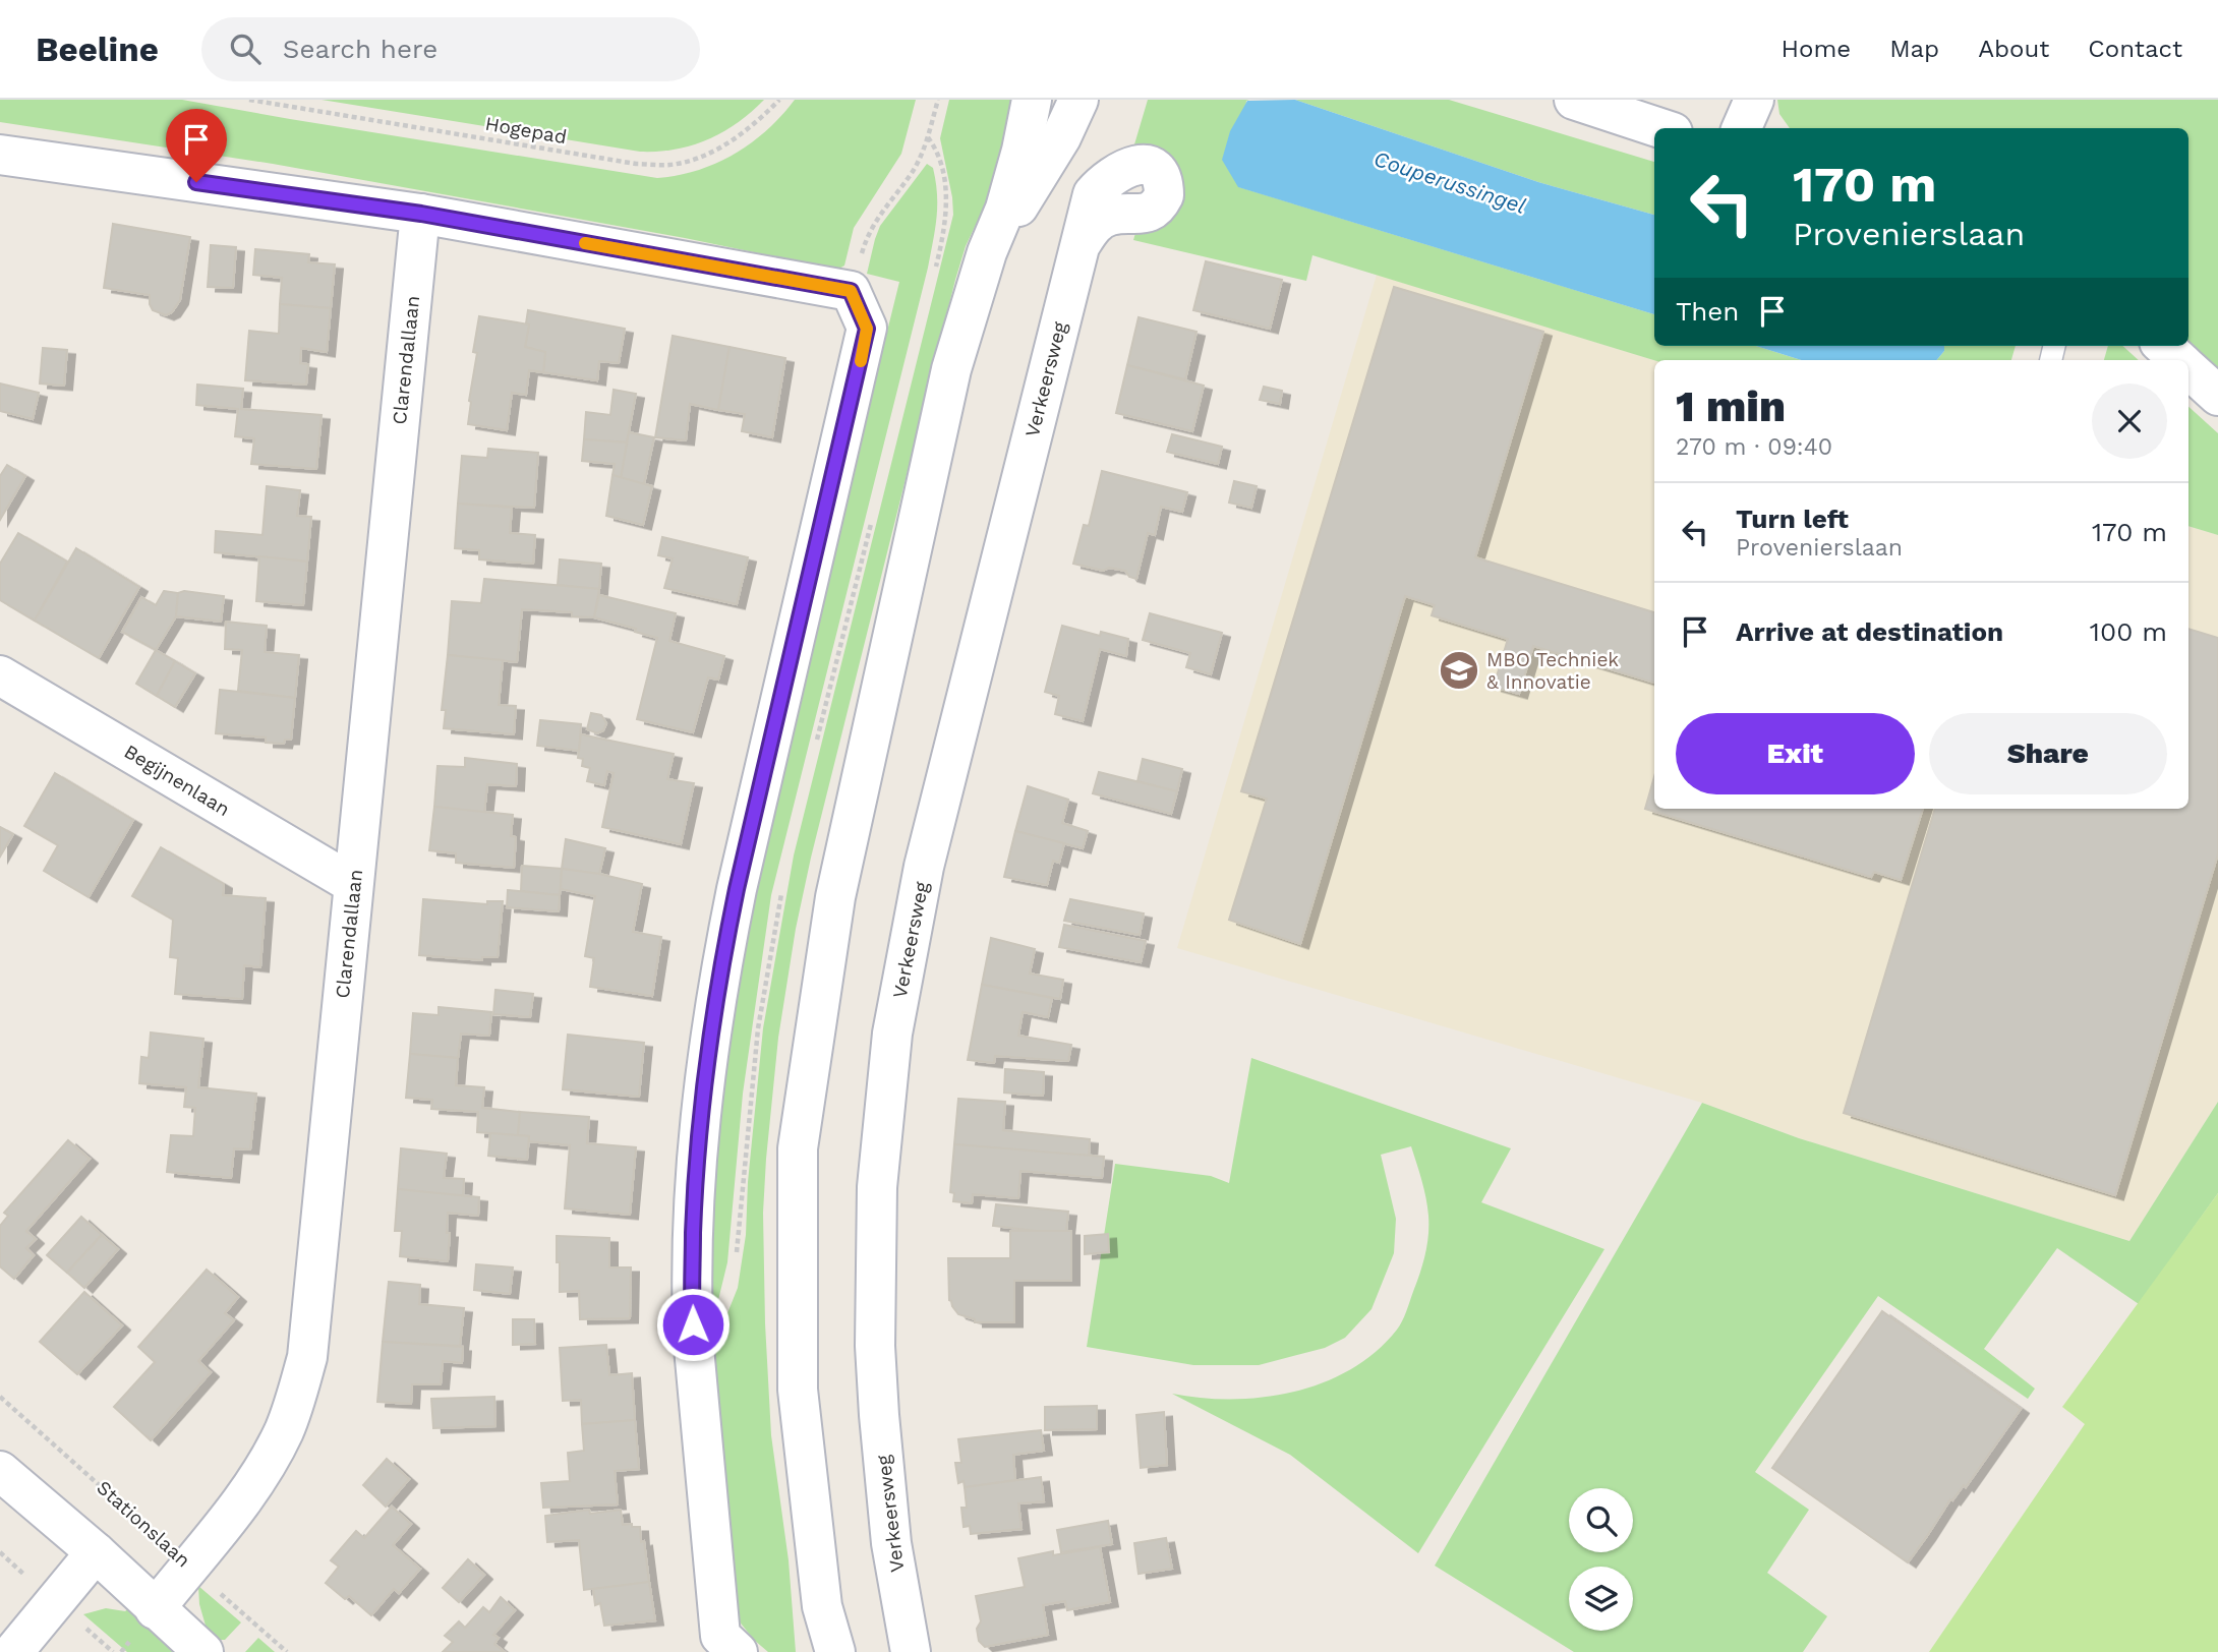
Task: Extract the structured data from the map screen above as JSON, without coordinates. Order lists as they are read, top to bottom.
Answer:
{
  "streets": {
    "street": ["Clarendallaan", "Verkeersweg", "Begijnenlaan"],
    "path": ["Hogepad", "Stationslaan"]
  },
  "crossings": [
    ["Clarendallaan", "Begijnenlaan"],
    ["Clarendallaan", "Stationslaan"]
  ],
  "water": ["Couperussingel"],
  "places": {
    "school or university": ["MBO Techniek & Innovatie"]
  },
  "page": {
    "header": "Beeline",
    "search": "Search here",
    "nav": [
      "Home",
      "Map",
      "About",
      "Contact"
    ],
    "turn": ["170 m", "Provenierslaan"],
    "then": "Then",
    "heading": ["1 min", "270 m · 09:40"],
    "list": [
      {
        "name": "Turn left",
        "note": "Provenierslaan",
        "value": "170 m"
      },
      {
        "name": "Arrive at destination",
        "value": "100 m"
      }
    ],
    "buttons": ["Exit", "Share"]
  }
}
